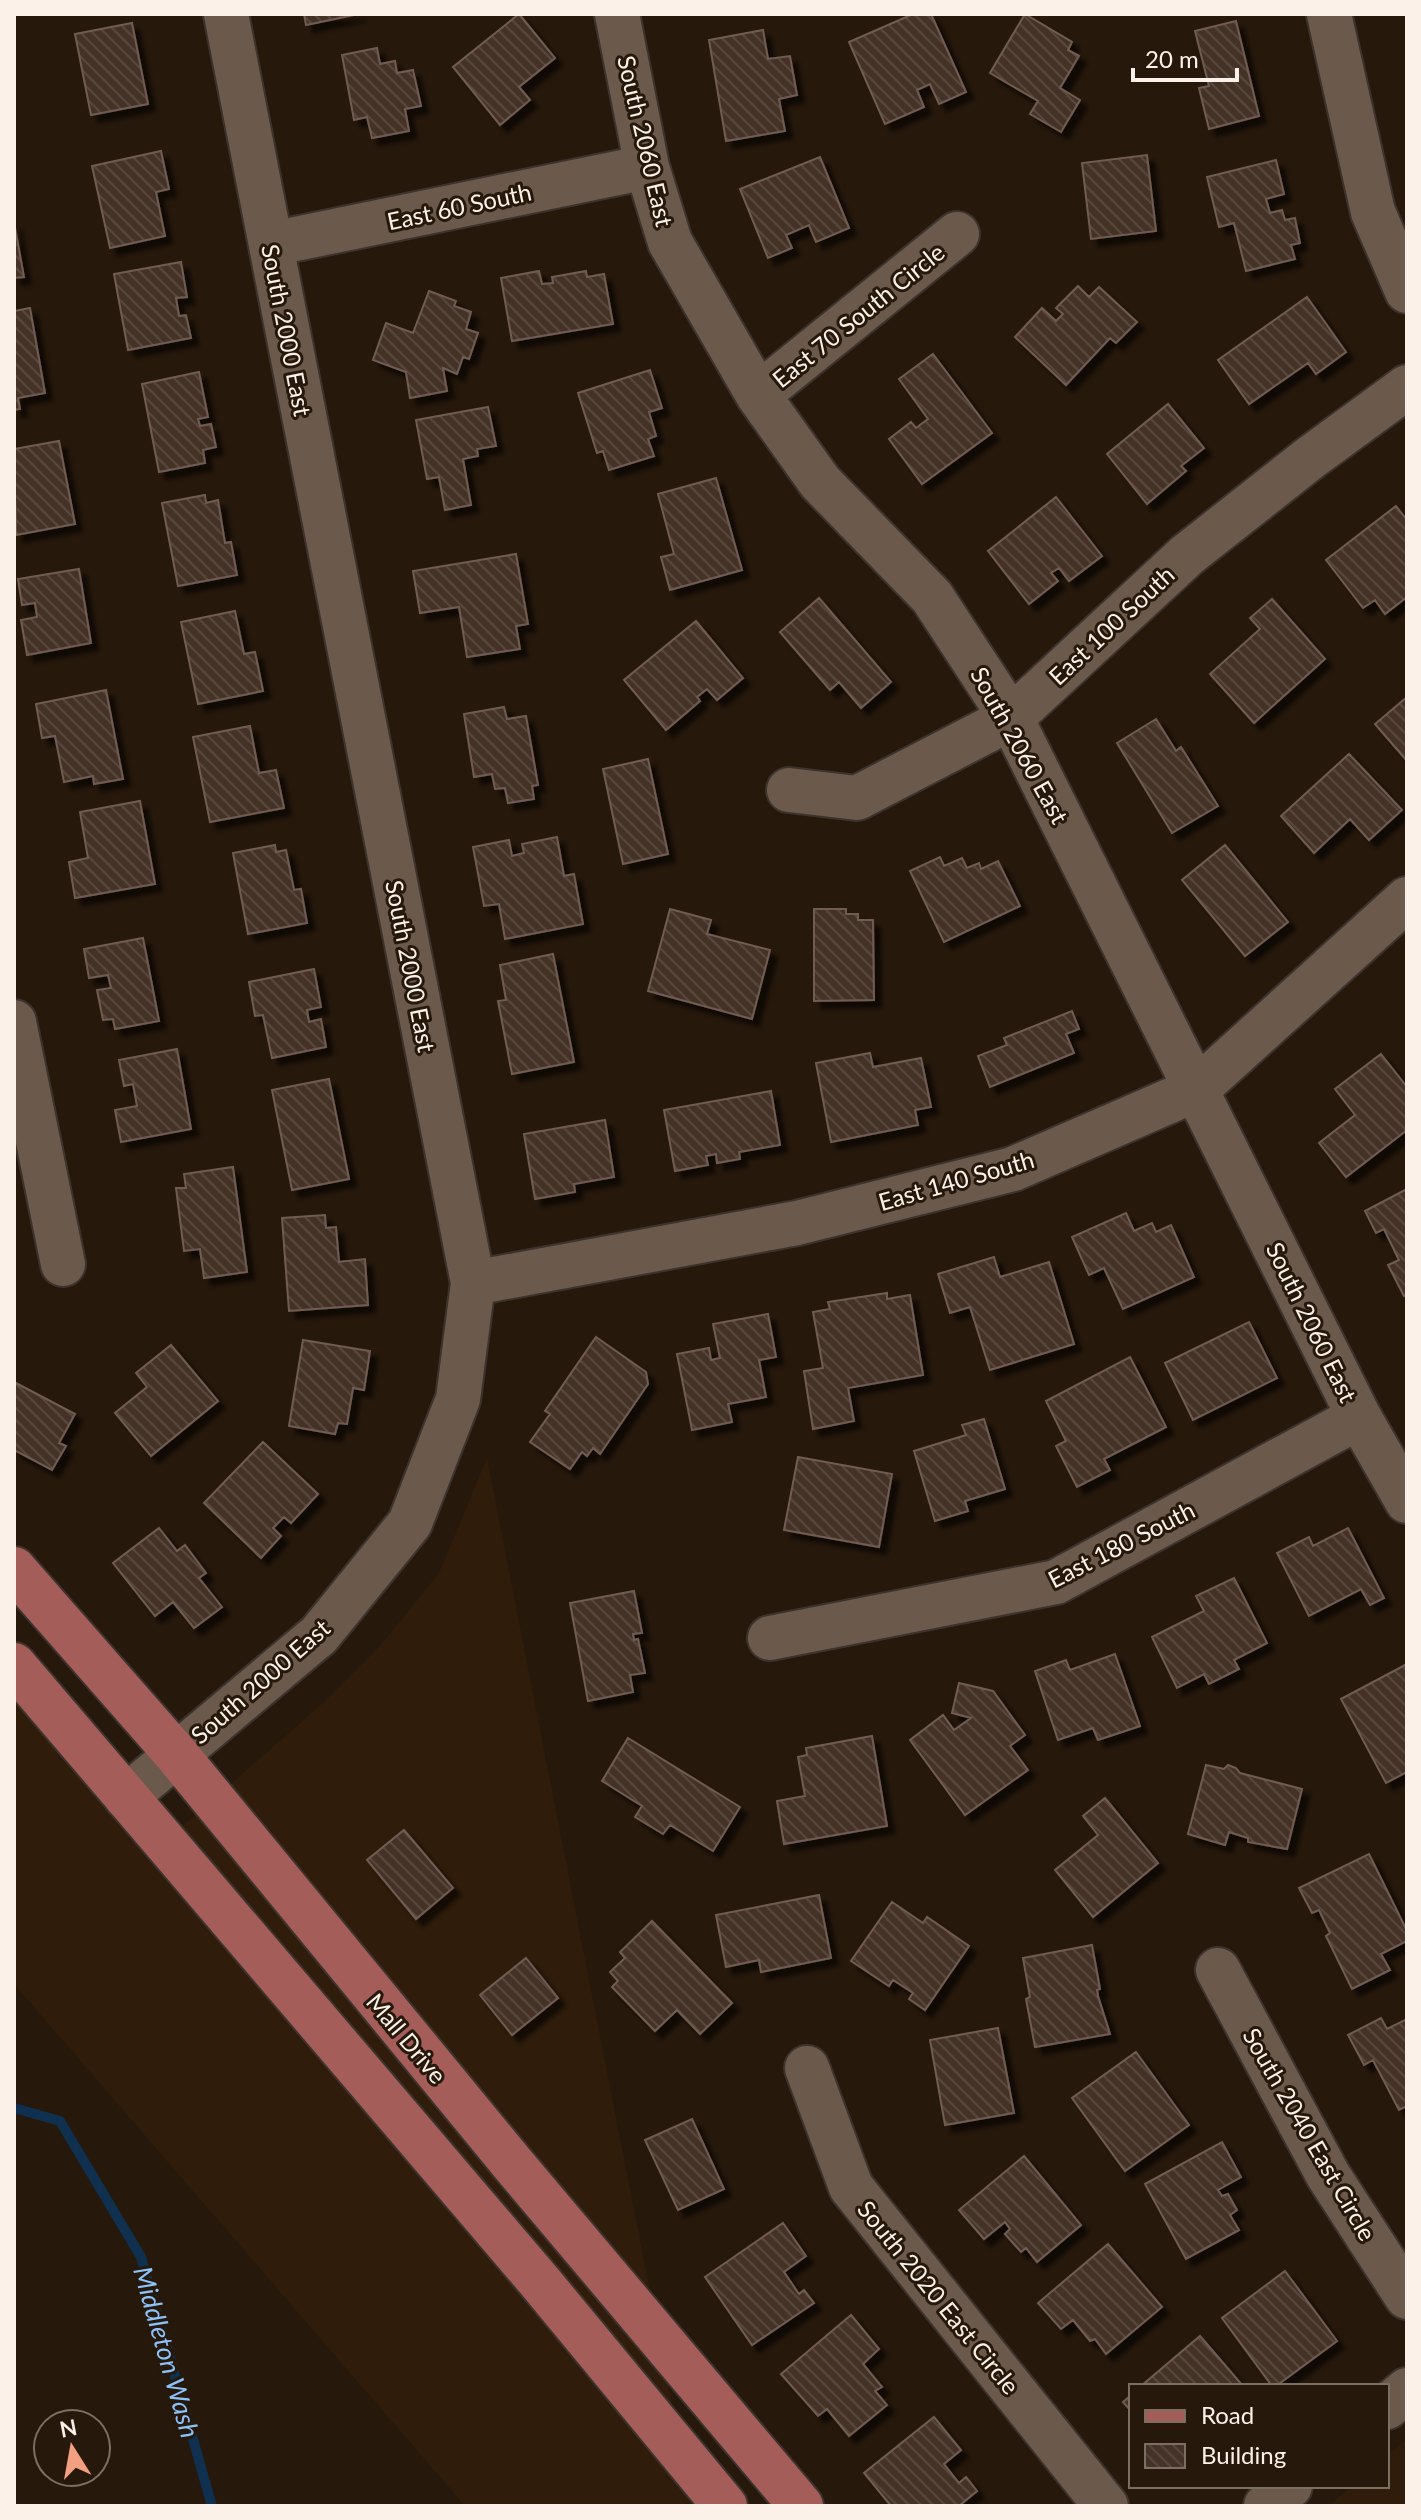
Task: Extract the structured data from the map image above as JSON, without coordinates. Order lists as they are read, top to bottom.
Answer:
{
  "streets": {
    "main road": ["Mall Drive"],
    "street": [
      "South 2060 East",
      "East 60 South",
      "East 70 South Circle",
      "South 2000 East",
      "East 100 South",
      "East 140 South",
      "East 180 South",
      "South 2040 East Circle",
      "South 2020 East Circle"
    ]
  },
  "crossings": [
    ["South 2060 East", "East 60 South"],
    ["South 2060 East", "East 70 South Circle"],
    ["South 2060 East", "East 100 South"],
    ["South 2060 East", "East 140 South"],
    ["South 2060 East", "East 180 South"],
    ["East 60 South", "South 2000 East"],
    ["South 2000 East", "East 140 South"],
    ["South 2000 East", "Mall Drive"]
  ],
  "water": ["Middleton Wash"],
  "legend": ["Road", "Building"],
  "scale_bar": "20 m",
  "north": "top"
}
